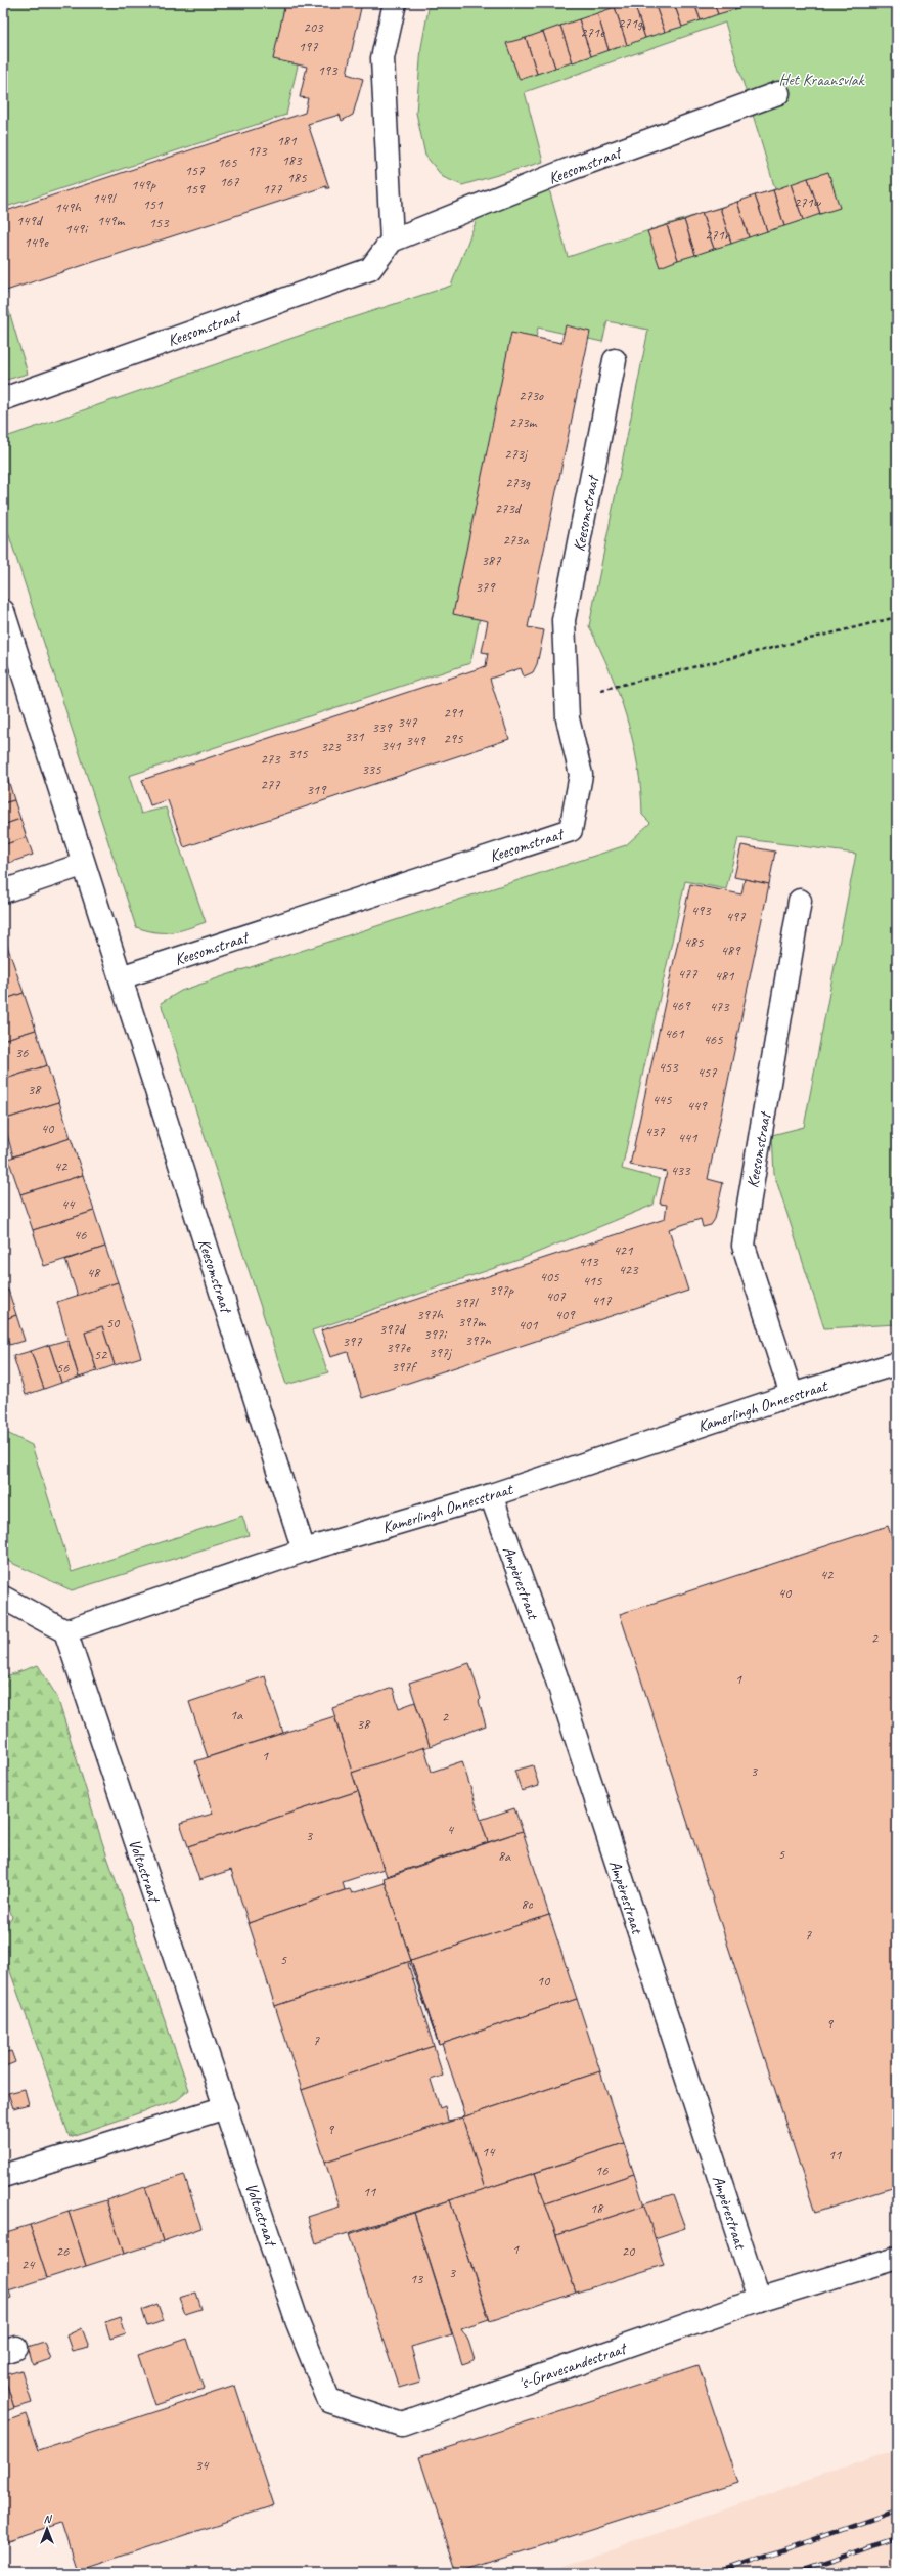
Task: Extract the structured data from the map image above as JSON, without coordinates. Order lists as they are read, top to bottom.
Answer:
{
  "streets": {
    "street": [
      "Keesomstraat",
      "Kamerlingh Onnesstraat",
      "Ampèrestraat",
      "Voltastraat",
      "'s-Gravesandestraat"
    ]
  },
  "crossings": [
    ["Keesomstraat", "Kamerlingh Onnesstraat"],
    ["Kamerlingh Onnesstraat", "Ampèrestraat"],
    ["Kamerlingh Onnesstraat", "Voltastraat"],
    ["Ampèrestraat", "'s-Gravesandestraat"],
    ["Voltastraat", "'s-Gravesandestraat"]
  ],
  "parks": ["Het Kraansvlak"],
  "house_numbers": [
    "271g",
    "203",
    "271e",
    "197",
    "193",
    "181",
    "173",
    "183",
    "165",
    "157",
    "185",
    "167",
    "149p",
    "159",
    "177",
    "149l",
    "271w",
    "151",
    "149h",
    "149d",
    "149m",
    "153",
    "149i",
    "271r",
    "149e",
    "273o",
    "273m",
    "273j",
    "273g",
    "273d",
    "273a",
    "387",
    "379",
    "291",
    "347",
    "339",
    "331",
    "295",
    "349",
    "341",
    "323",
    "315",
    "273",
    "335",
    "277",
    "319",
    "493",
    "497",
    "485",
    "489",
    "477",
    "481",
    "469",
    "473",
    "461",
    "465",
    "36",
    "453",
    "457",
    "38",
    "445",
    "449",
    "40",
    "437",
    "441",
    "42",
    "433",
    "44",
    "46",
    "421",
    "413",
    "423",
    "48",
    "405",
    "415",
    "397p",
    "407",
    "417",
    "397l",
    "397h",
    "409",
    "397m",
    "50",
    "401",
    "397d",
    "397i",
    "397n",
    "397",
    "397e",
    "397j",
    "52",
    "397f",
    "56",
    "42",
    "40",
    "2",
    "1",
    "1a",
    "2",
    "38",
    "1",
    "3",
    "4",
    "3",
    "5",
    "8a",
    "8c",
    "7",
    "5",
    "10",
    "9",
    "7",
    "9",
    "14",
    "11",
    "16",
    "11",
    "18",
    "1",
    "26",
    "20",
    "24",
    "3",
    "13",
    "34"
  ],
  "north": "top"
}
